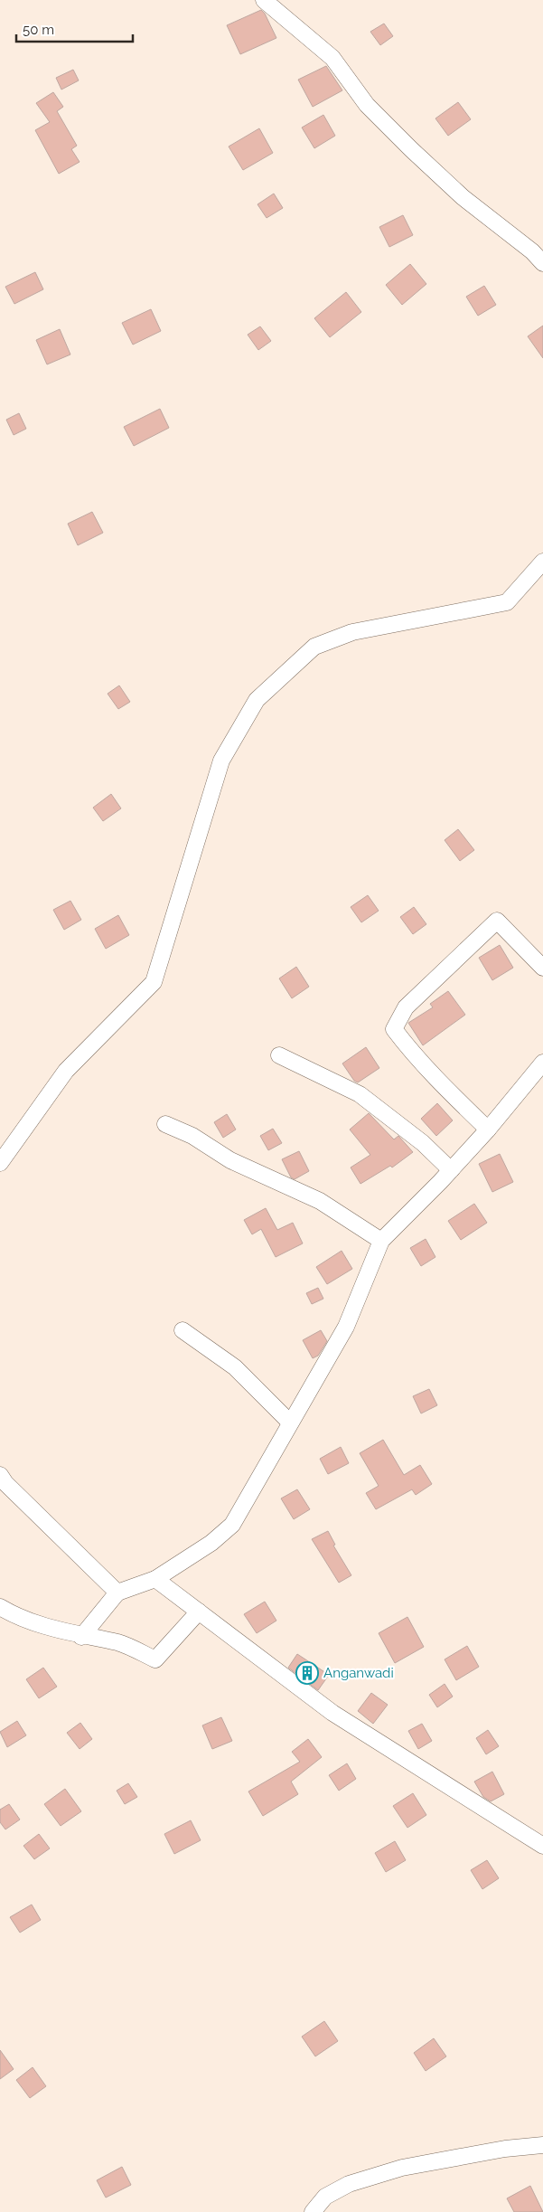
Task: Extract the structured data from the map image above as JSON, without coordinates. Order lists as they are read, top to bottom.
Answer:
{
  "places": {
    "building": ["Anganwadi"]
  },
  "scale_bar": "50 m"
}
